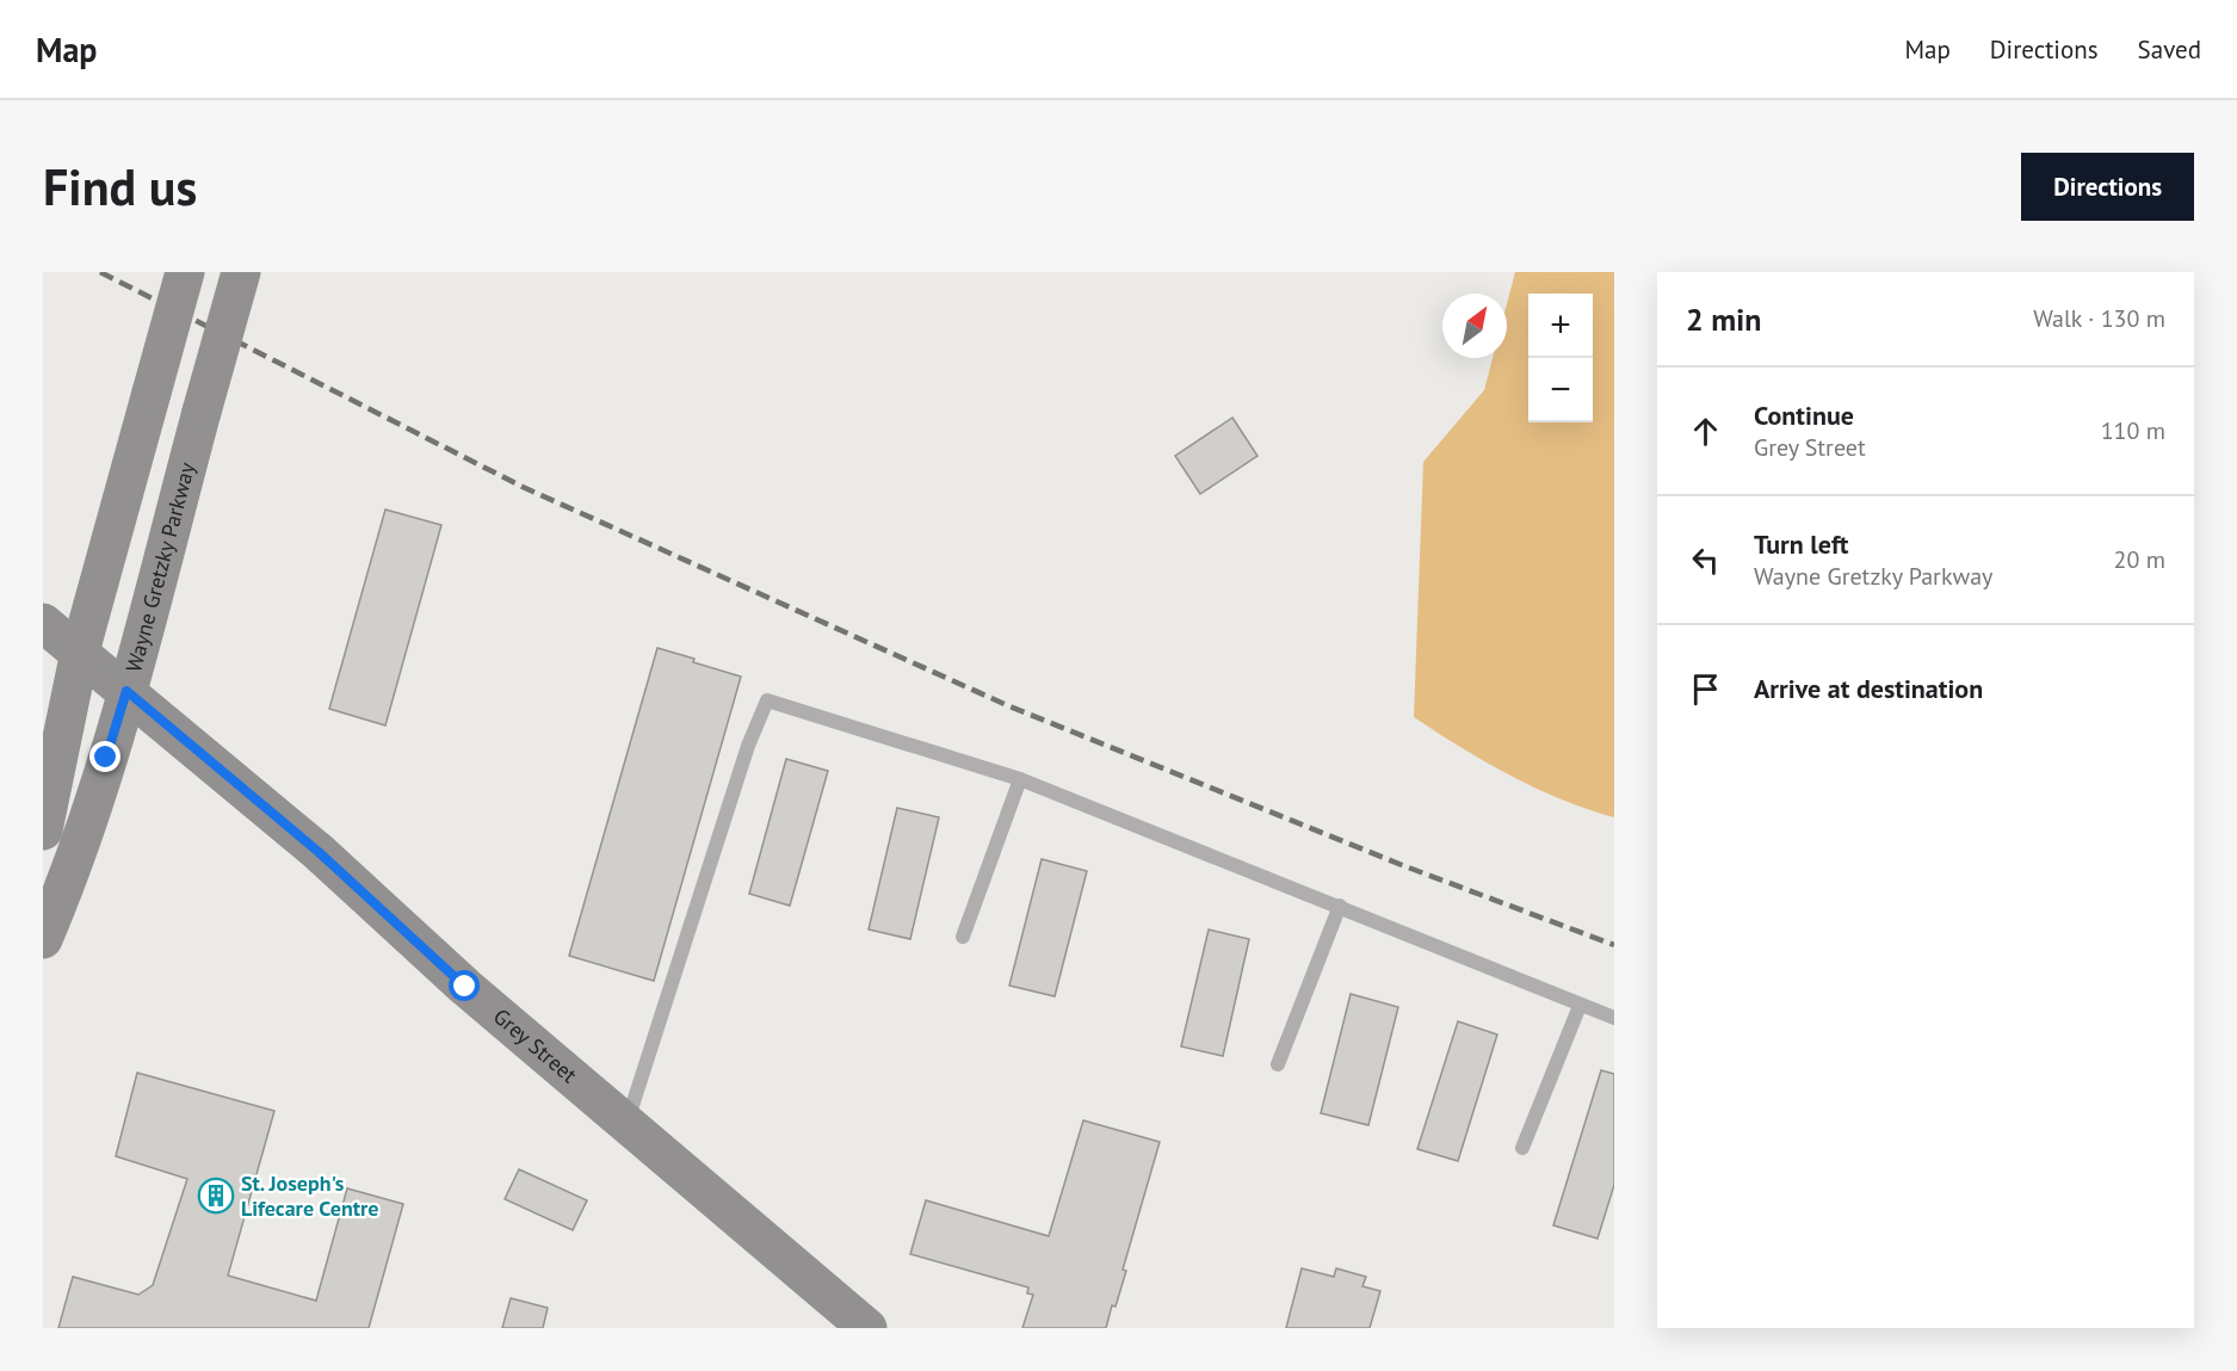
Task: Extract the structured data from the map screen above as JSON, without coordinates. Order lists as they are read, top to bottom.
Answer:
{
  "streets": {
    "main road": ["Wayne Gretzky Parkway", "Grey Street"]
  },
  "crossings": [
    ["Wayne Gretzky Parkway", "Grey Street"]
  ],
  "places": {
    "building": ["St. Joseph's Lifecare Centre"]
  },
  "north": "top right",
  "page": {
    "header": "Map",
    "nav": ["Map", "Directions", "Saved"],
    "buttons": "Directions",
    "title": "Find us",
    "heading": ["2 min", "Walk · 130 m"],
    "map_buttons": ["+", "−"],
    "list": [
      ["Continue", "Grey Street", "110 m"],
      ["Turn left", "Wayne Gretzky Parkway", "20 m"],
      "Arrive at destination"
    ]
  }
}
